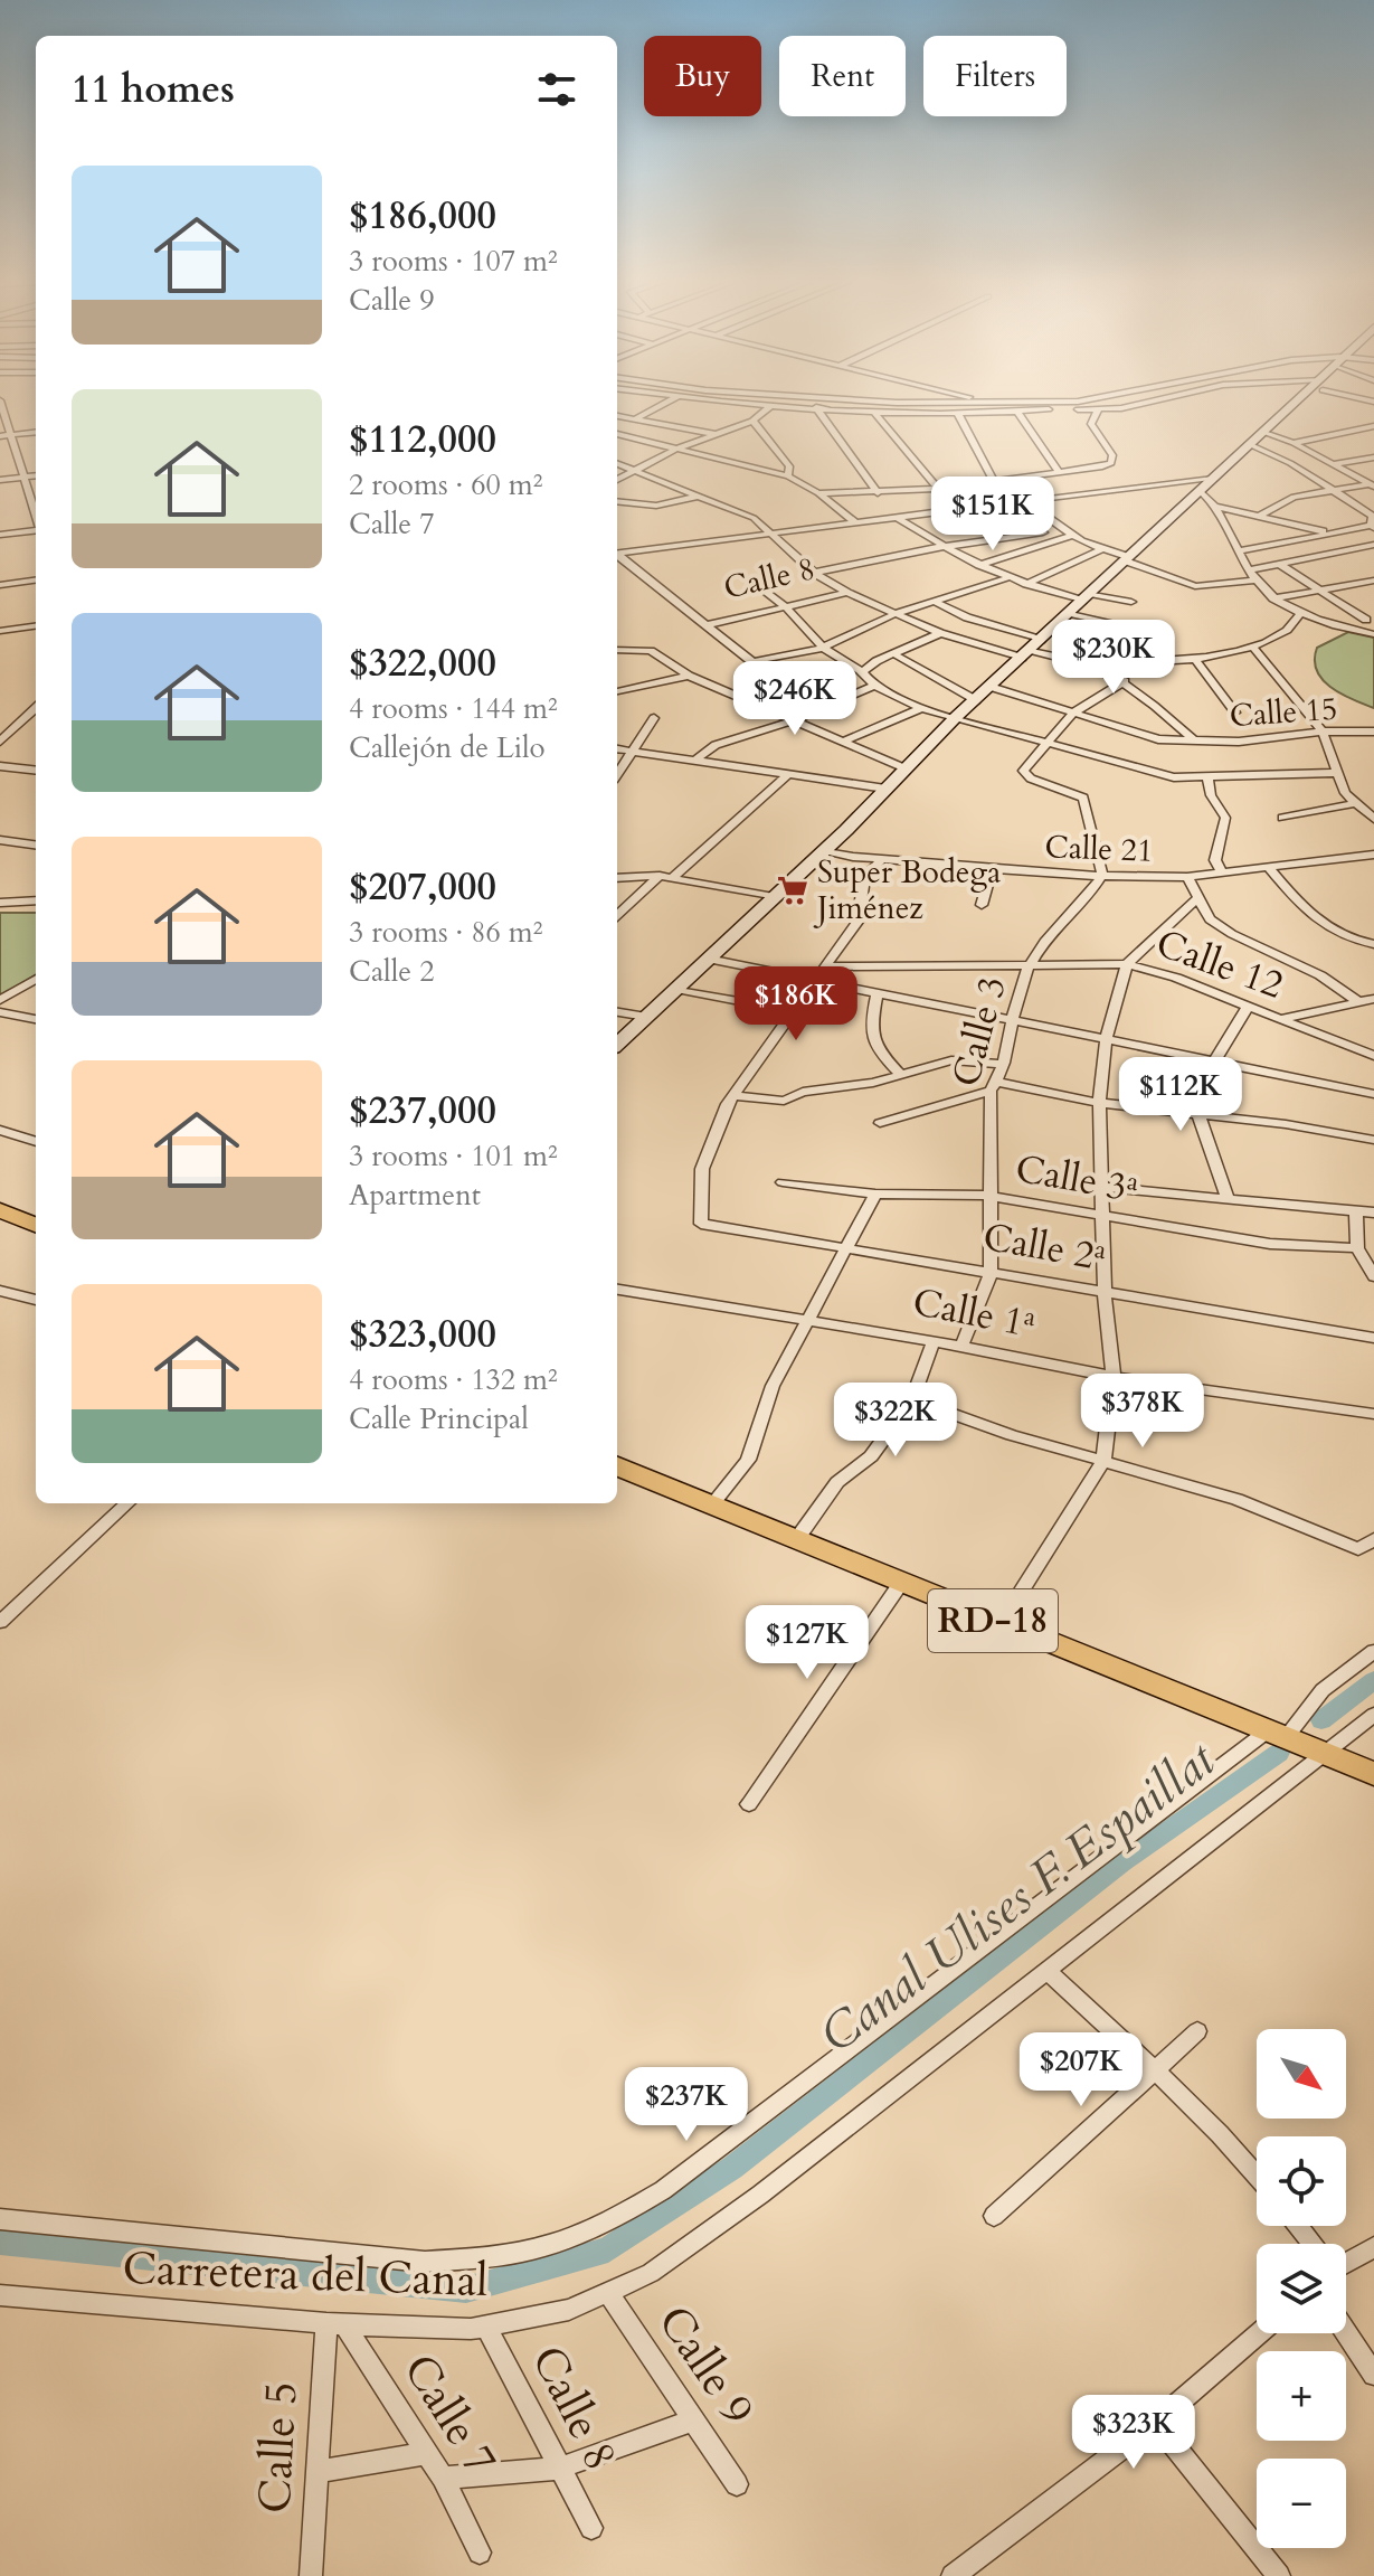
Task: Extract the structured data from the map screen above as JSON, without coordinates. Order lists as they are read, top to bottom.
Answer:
{
  "streets": {
    "main road": ["RD-18"],
    "street": [
      "Calle 8",
      "Calle 15",
      "Calle 21",
      "Calle 12",
      "Calle 3",
      "Calle 3ª",
      "Calle 2ª",
      "Calle 1ª",
      "Carretera del Canal",
      "Calle 9",
      "Calle 7",
      "Calle 5"
    ]
  },
  "crossings": [
    ["Calle 8", "Carretera del Canal"],
    ["Calle 21", "Calle 3"],
    ["Calle 12", "Calle 3"],
    ["Calle 3", "Calle 3ª"],
    ["Calle 3", "Calle 2ª"],
    ["Calle 3", "Calle 1ª"],
    ["RD-18", "Carretera del Canal"],
    ["Carretera del Canal", "Calle 9"],
    ["Carretera del Canal", "Calle 7"],
    ["Carretera del Canal", "Calle 5"],
    ["Calle 7", "Calle 5"]
  ],
  "water": ["Canal Ulises F. Espaillat"],
  "places": {
    "supermarket": ["Super Bodega Jiménez"]
  },
  "north": "bottom right",
  "page": {
    "chip": ["Buy", "Rent", "Filters"],
    "heading": "11 homes",
    "list": [
      {
        "name": "$186,000",
        "note": "3 rooms · 107 m² · Calle 9"
      },
      {
        "name": "$112,000",
        "note": "2 rooms · 60 m² · Calle 7"
      },
      {
        "name": "$322,000",
        "note": "4 rooms · 144 m² · Callejón de Lilo"
      },
      {
        "name": "$207,000",
        "note": "3 rooms · 86 m² · Calle 2"
      },
      {
        "name": "$237,000",
        "note": "3 rooms · 101 m² · Apartment"
      },
      {
        "name": "$323,000",
        "note": "4 rooms · 132 m² · Calle Principal"
      }
    ],
    "price": [
      "$151K",
      "$230K",
      "$246K",
      "$186K",
      "$112K",
      "$378K",
      "$322K",
      "$127K",
      "$207K",
      "$237K",
      "$323K"
    ],
    "map_buttons": ["+", "−"]
  }
}
